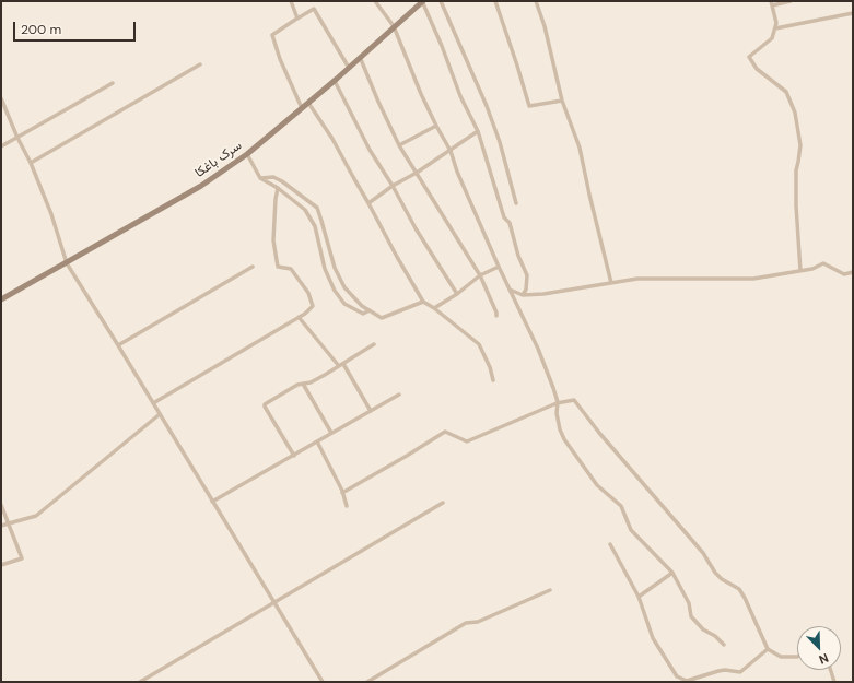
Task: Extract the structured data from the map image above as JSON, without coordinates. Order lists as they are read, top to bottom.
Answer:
{
  "streets": {
    "street": ["سرک باغکا"]
  },
  "scale_bar": "200 m",
  "north": "bottom right"
}
